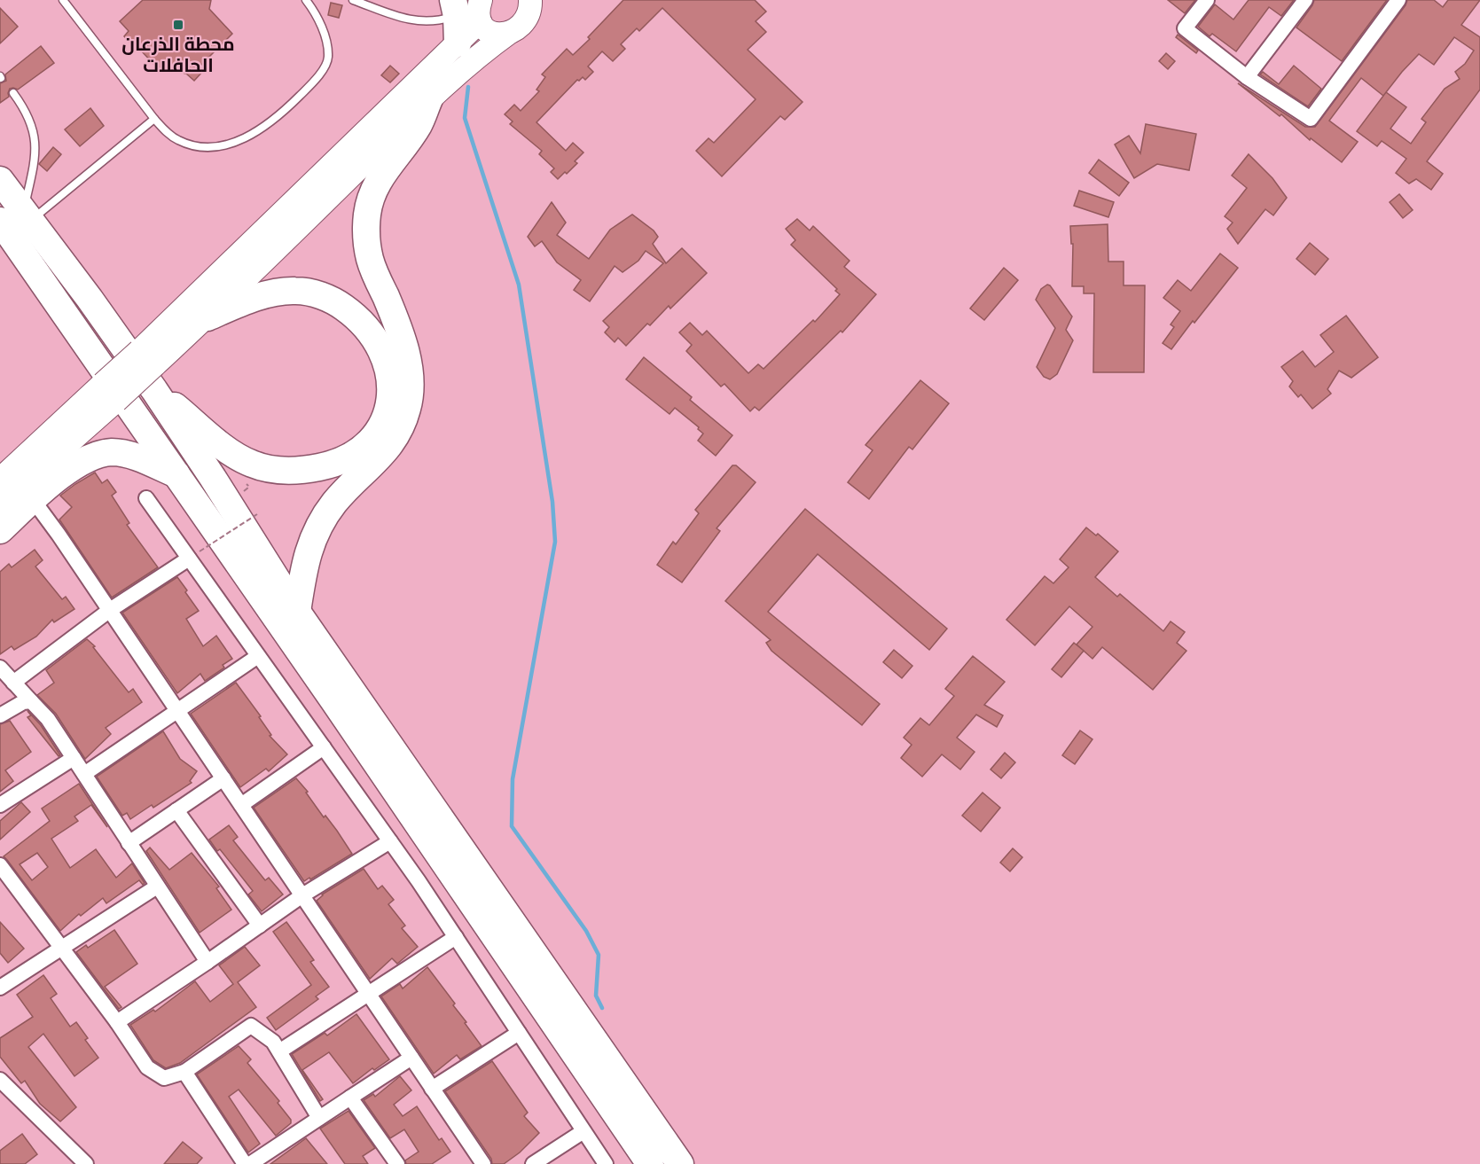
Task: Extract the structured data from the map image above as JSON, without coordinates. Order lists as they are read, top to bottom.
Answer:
{
  "places": {
    "transit": ["محطة الذرعان الحافلات"]
  }
}
